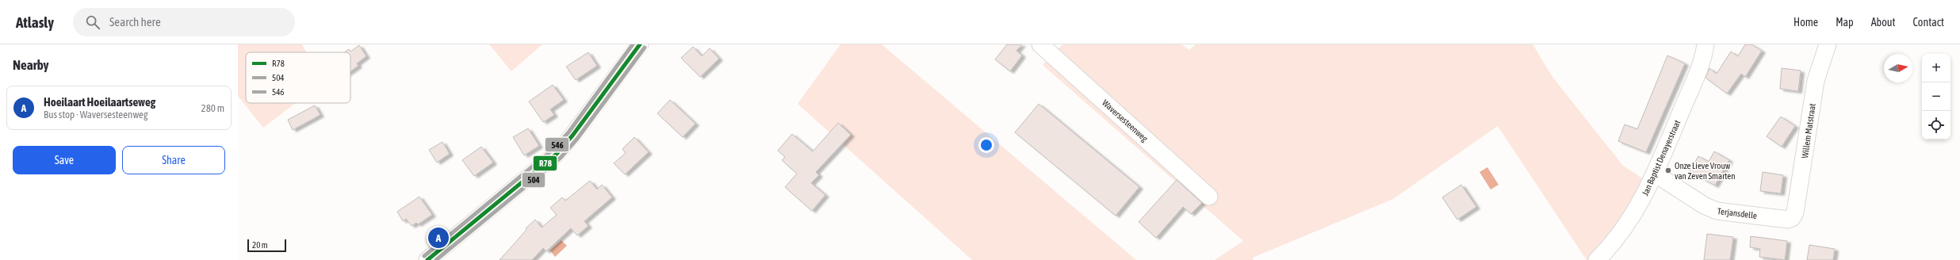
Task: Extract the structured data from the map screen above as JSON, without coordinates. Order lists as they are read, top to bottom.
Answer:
{
  "streets": {
    "street": [
      "Waversesteenweg",
      "Willem Matstraat",
      "Jan Baptist Denayerstraat",
      "Terjansdelle"
    ]
  },
  "crossings": [
    ["Willem Matstraat", "Terjansdelle"],
    ["Jan Baptist Denayerstraat", "Terjansdelle"]
  ],
  "places": ["Onze Lieve Vrouw van Zeven Smarten"],
  "lines": ["transit line R78", "transit line 546", "transit line 504"],
  "legend": ["R78", "504", "546"],
  "scale_bar": "20 m",
  "north": "right",
  "page": {
    "header": "Atlasly",
    "search": "Search here",
    "nav": [
      "Home",
      "Map",
      "About",
      "Contact"
    ],
    "heading": "Nearby",
    "map_buttons": ["+", "−"],
    "list": [
      {
        "mark": "A",
        "name": "Hoeilaart Hoeilaartseweg",
        "note": "Bus stop · Waversesteenweg",
        "value": "280 m"
      }
    ],
    "buttons": ["Save", "Share"],
    "pins": "A",
    "scale": "20 m"
  }
}
